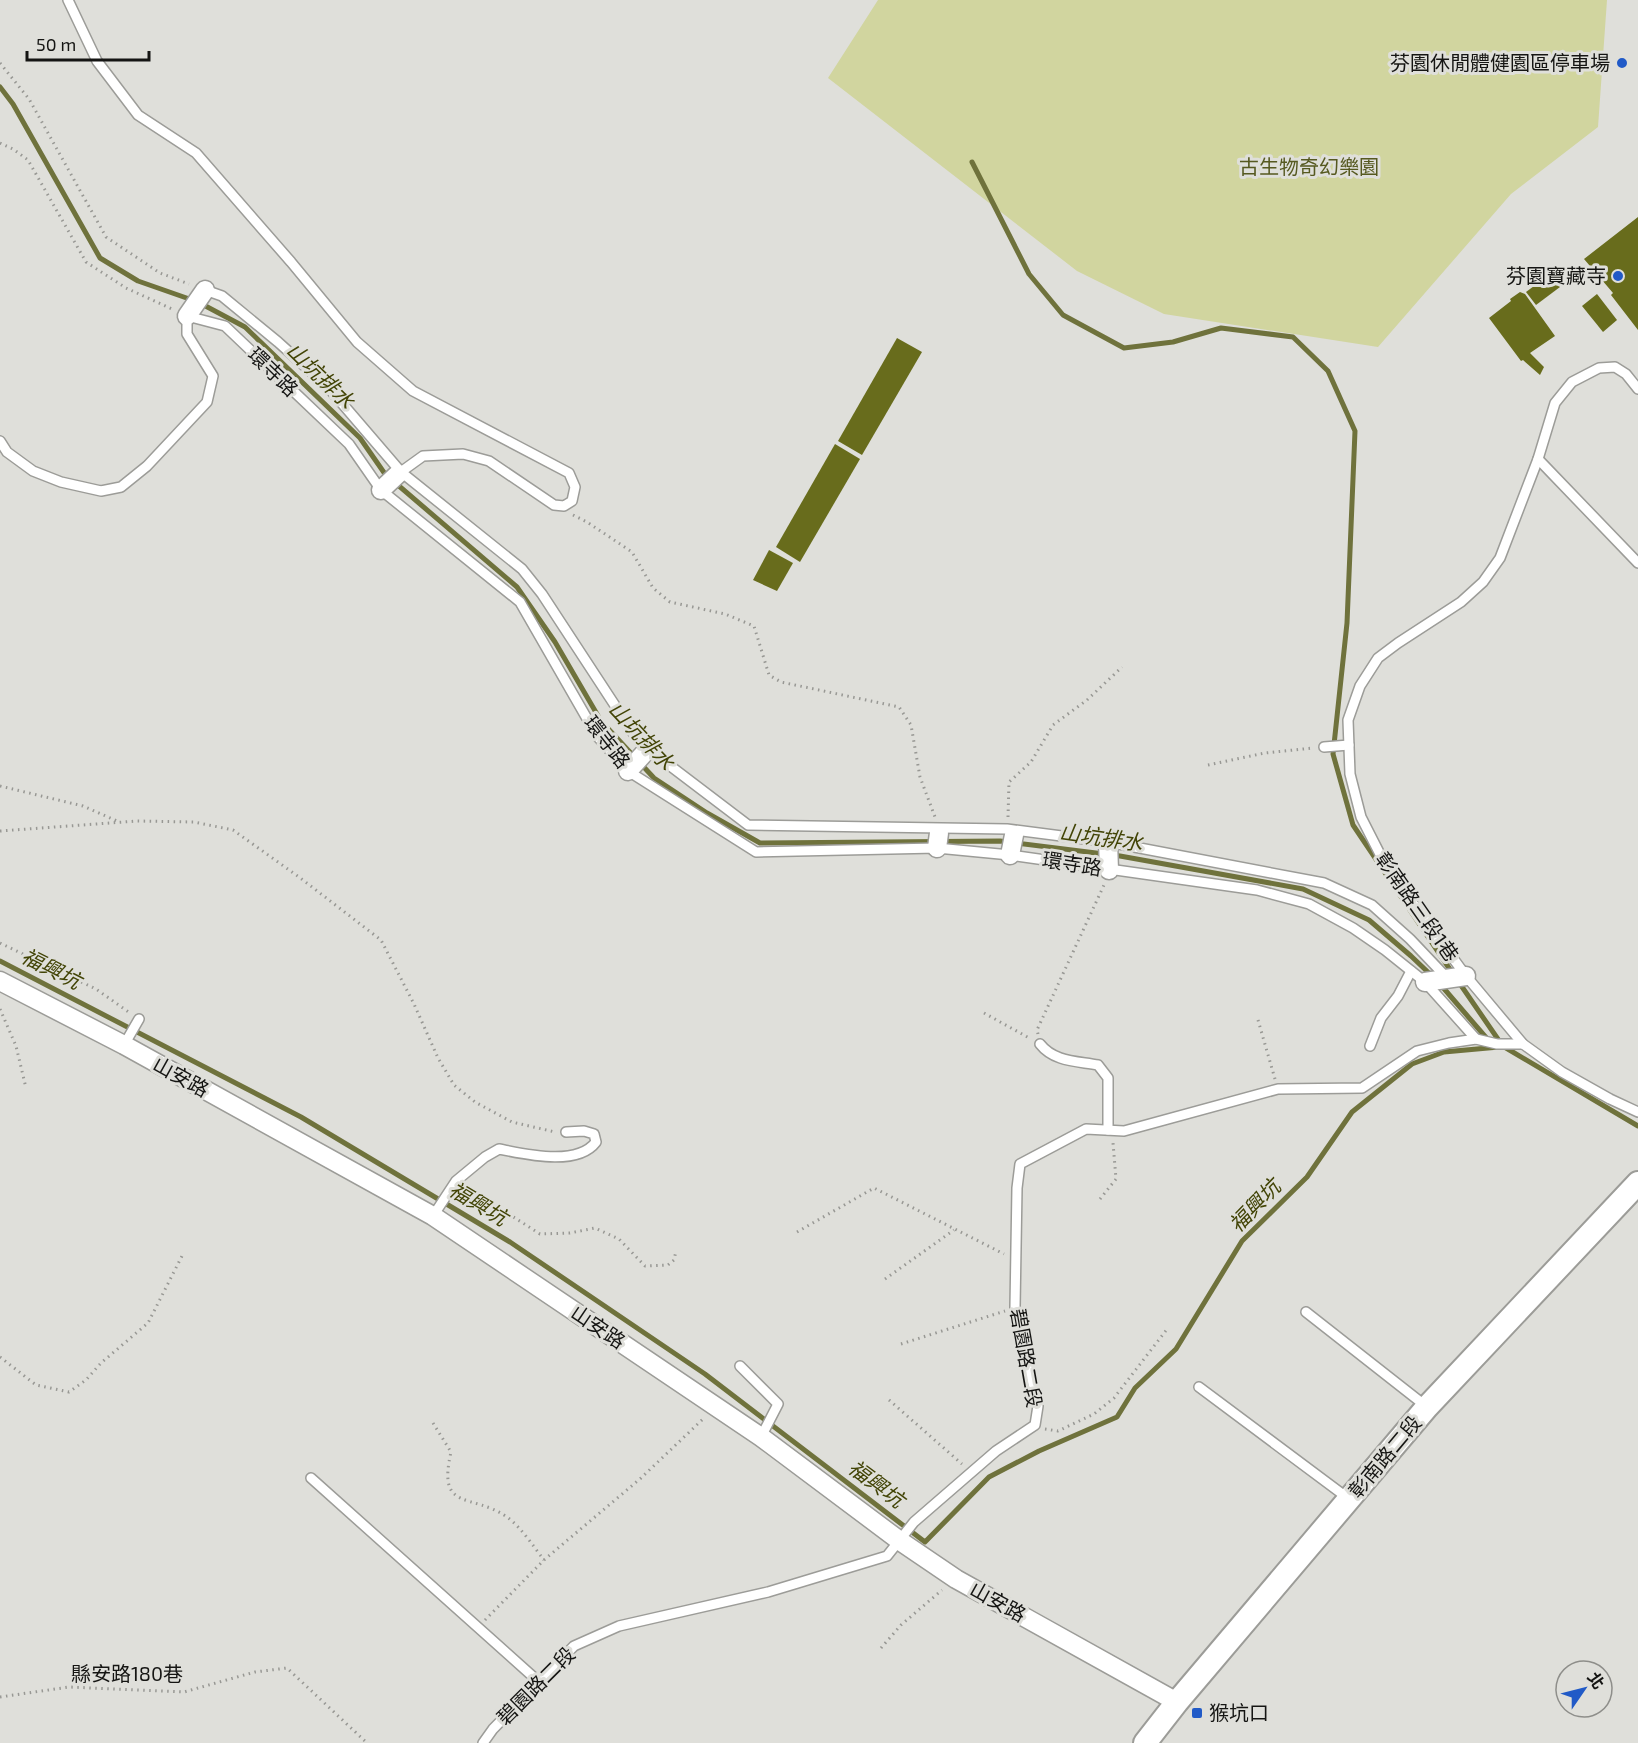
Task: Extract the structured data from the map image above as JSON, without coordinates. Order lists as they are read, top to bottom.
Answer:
{
  "streets": {
    "street": ["山安路", "彰南路二段"],
    "lane": ["環寺路", "彰南路三段1巷", "碧園路二段"],
    "path": ["縣安路180巷"]
  },
  "crossings": [
    ["環寺路", "碧園路二段"],
    ["彰南路三段1巷", "碧園路二段"],
    ["山安路", "碧園路二段"],
    ["山安路", "彰南路二段"]
  ],
  "water": ["山坑排水", "福興坑"],
  "parks": ["古生物奇幻樂園"],
  "places": {
    "other": ["芬園休閒體健園區停車場", "芬園寶藏寺"],
    "transit": ["猴坑口"]
  },
  "scale_bar": "50 m",
  "north": "top right"
}
